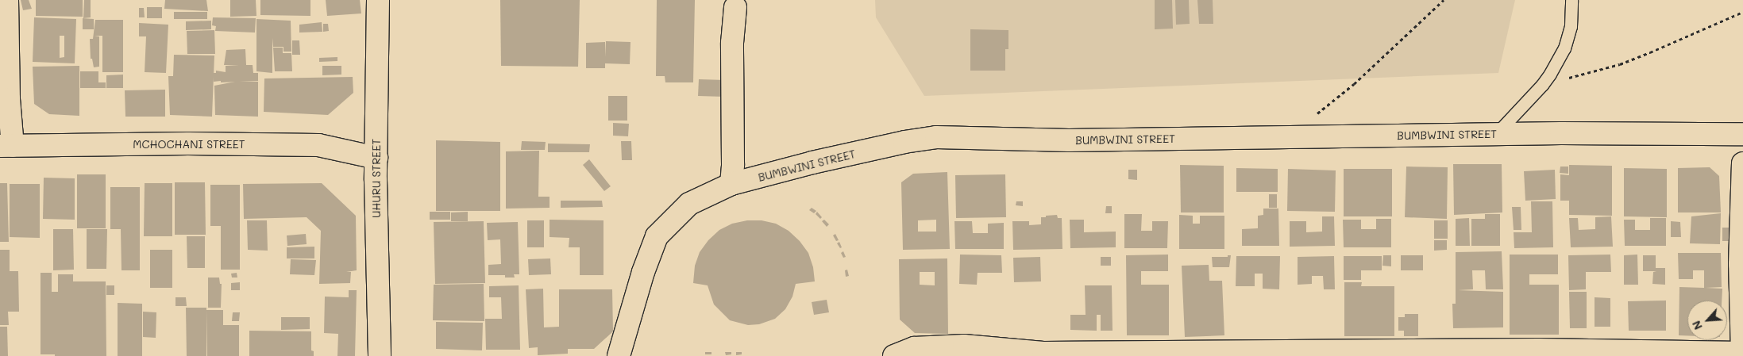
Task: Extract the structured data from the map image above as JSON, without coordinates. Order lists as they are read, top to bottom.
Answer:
{
  "streets": {
    "street": ["BUMBWINI STREET", "MCHOCHANI STREET", "UHURU STREET"]
  },
  "crossings": [
    ["MCHOCHANI STREET", "UHURU STREET"]
  ],
  "north": "bottom left"
}
